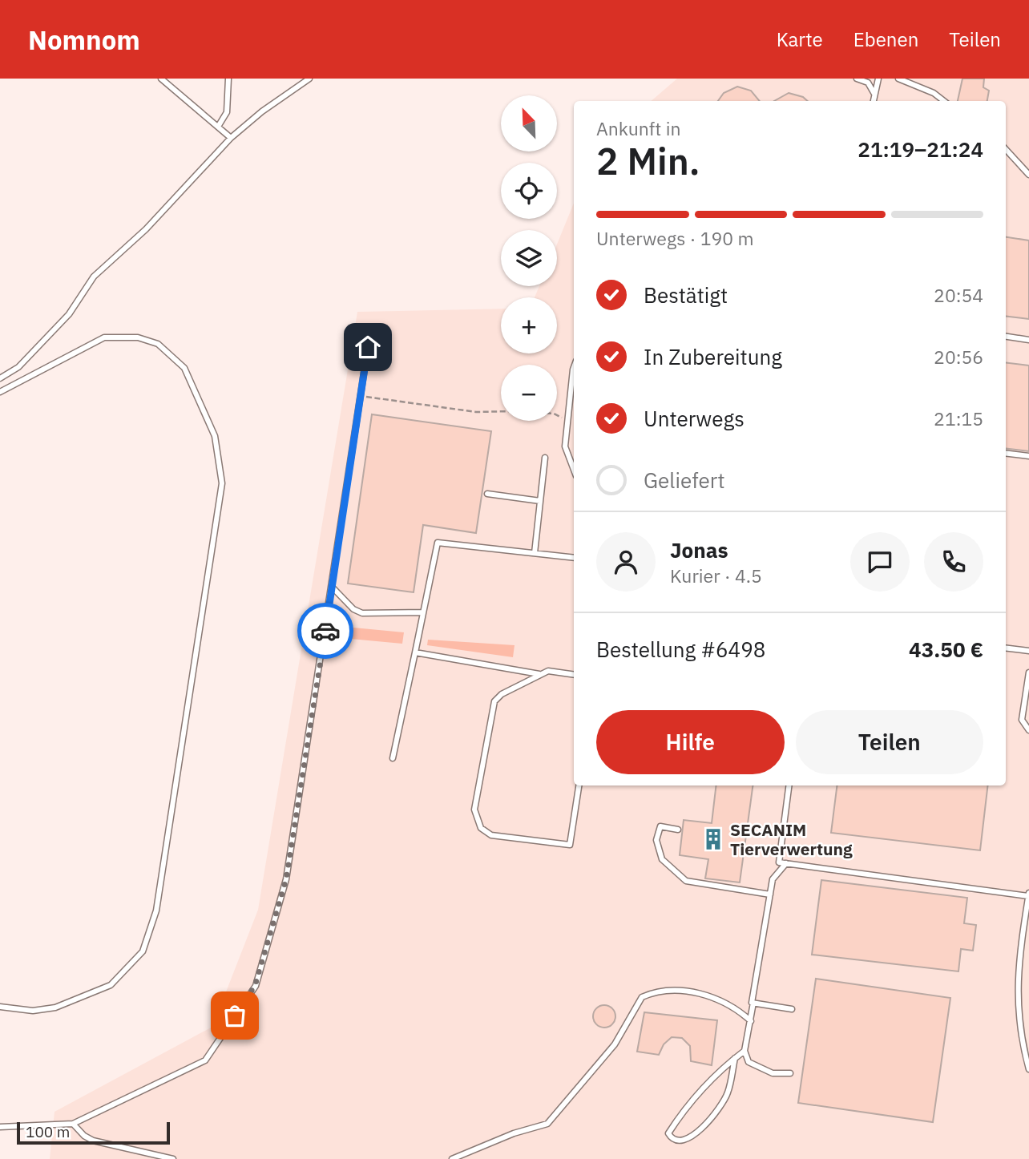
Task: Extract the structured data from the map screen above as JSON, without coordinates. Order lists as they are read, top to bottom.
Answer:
{
  "places": {
    "building": ["SECANIM Tierverwertung"]
  },
  "scale_bar": "100 m",
  "north": "top left",
  "page": {
    "header": "Nomnom",
    "nav": ["Karte", "Ebenen", "Teilen"],
    "map_buttons": ["+", "−"],
    "heading": ["2 Min.", "Ankunft in", "21:19–21:24"],
    "panel": [
      "Jonas",
      "Kurier · 4.5",
      "Bestellung #6498",
      "43.50 €"
    ],
    "bar": "Unterwegs · 190 m",
    "list": [
      ["Bestätigt", "20:54"],
      ["In Zubereitung", "20:56"],
      ["Unterwegs", "21:15"],
      "Geliefert"
    ],
    "buttons": ["Hilfe", "Teilen"],
    "scale": "100 m"
  }
}
